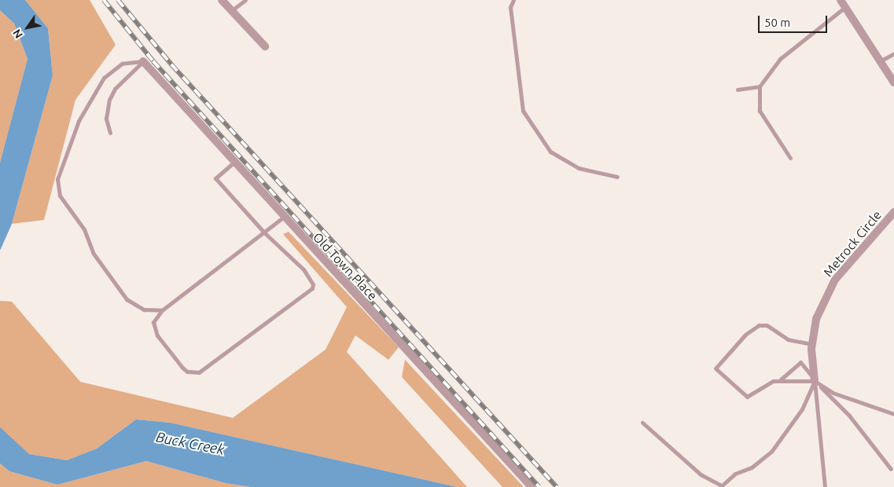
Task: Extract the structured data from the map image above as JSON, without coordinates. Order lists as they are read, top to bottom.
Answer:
{
  "streets": {
    "street": ["Metrock Circle", "Old Town Place"]
  },
  "water": ["Buck Creek"],
  "scale_bar": "50 m",
  "north": "bottom left"
}
